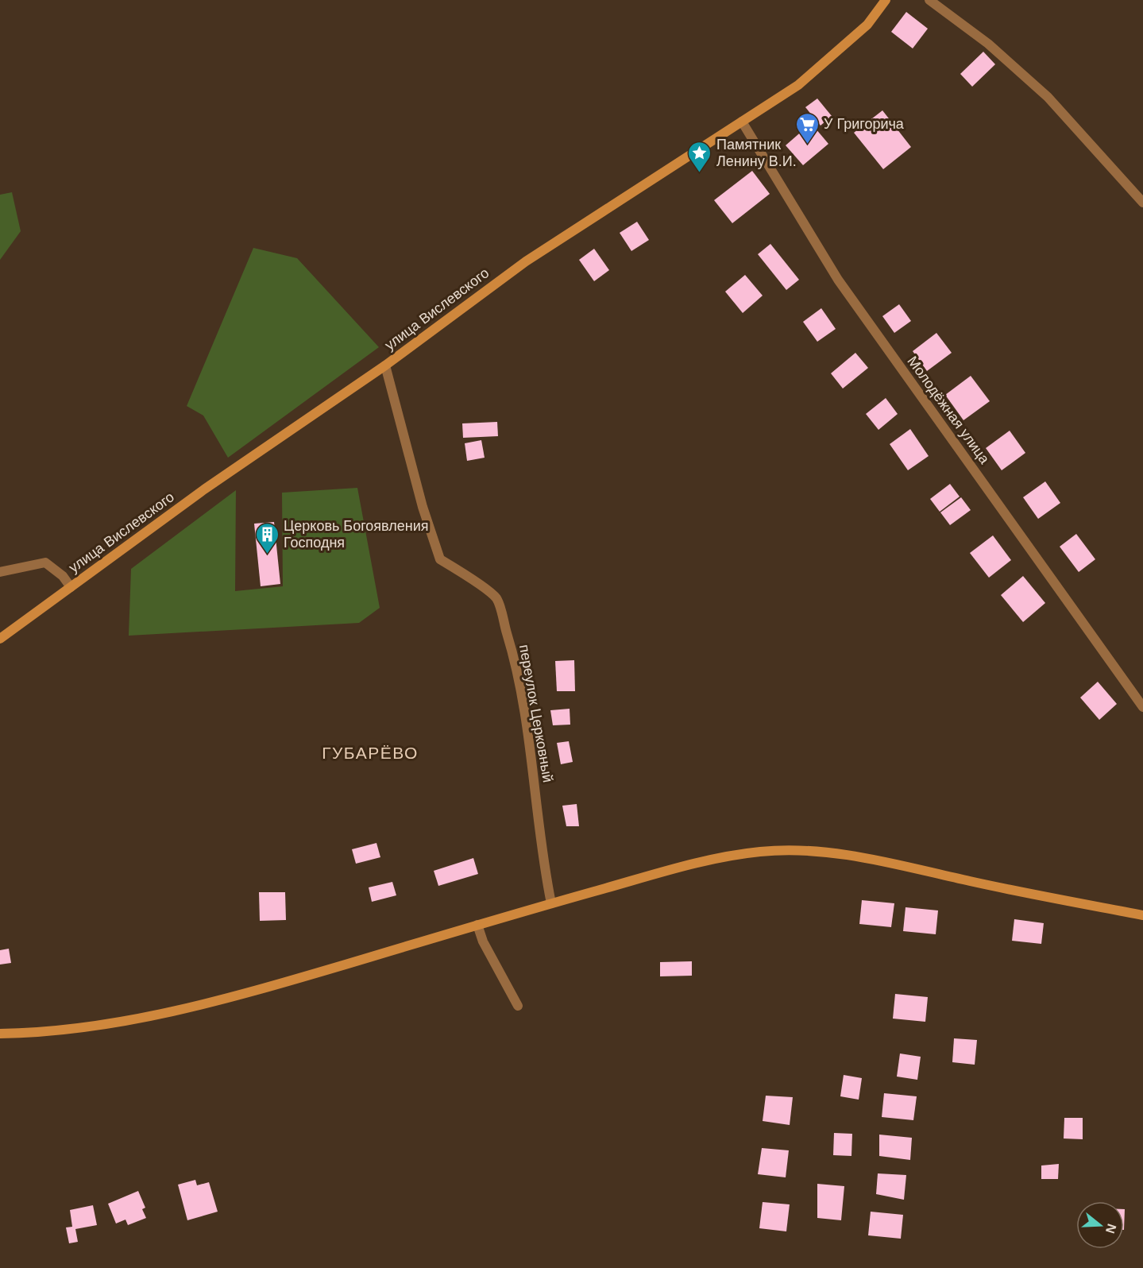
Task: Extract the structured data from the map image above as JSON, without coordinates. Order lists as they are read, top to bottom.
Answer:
{
  "streets": {
    "main road": ["улица Вислевского"],
    "street": ["Молодёжная улица", "переулок Церковный"]
  },
  "crossings": [
    ["улица Вислевского", "Молодёжная улица"],
    ["улица Вислевского", "переулок Церковный"]
  ],
  "districts": ["ГУБАРЁВО"],
  "places": {
    "supermarket": ["У Григорича"],
    "place": ["Памятник Ленину В.И."],
    "building": ["Церковь Богоявления Господня"]
  },
  "north": "right"
}
